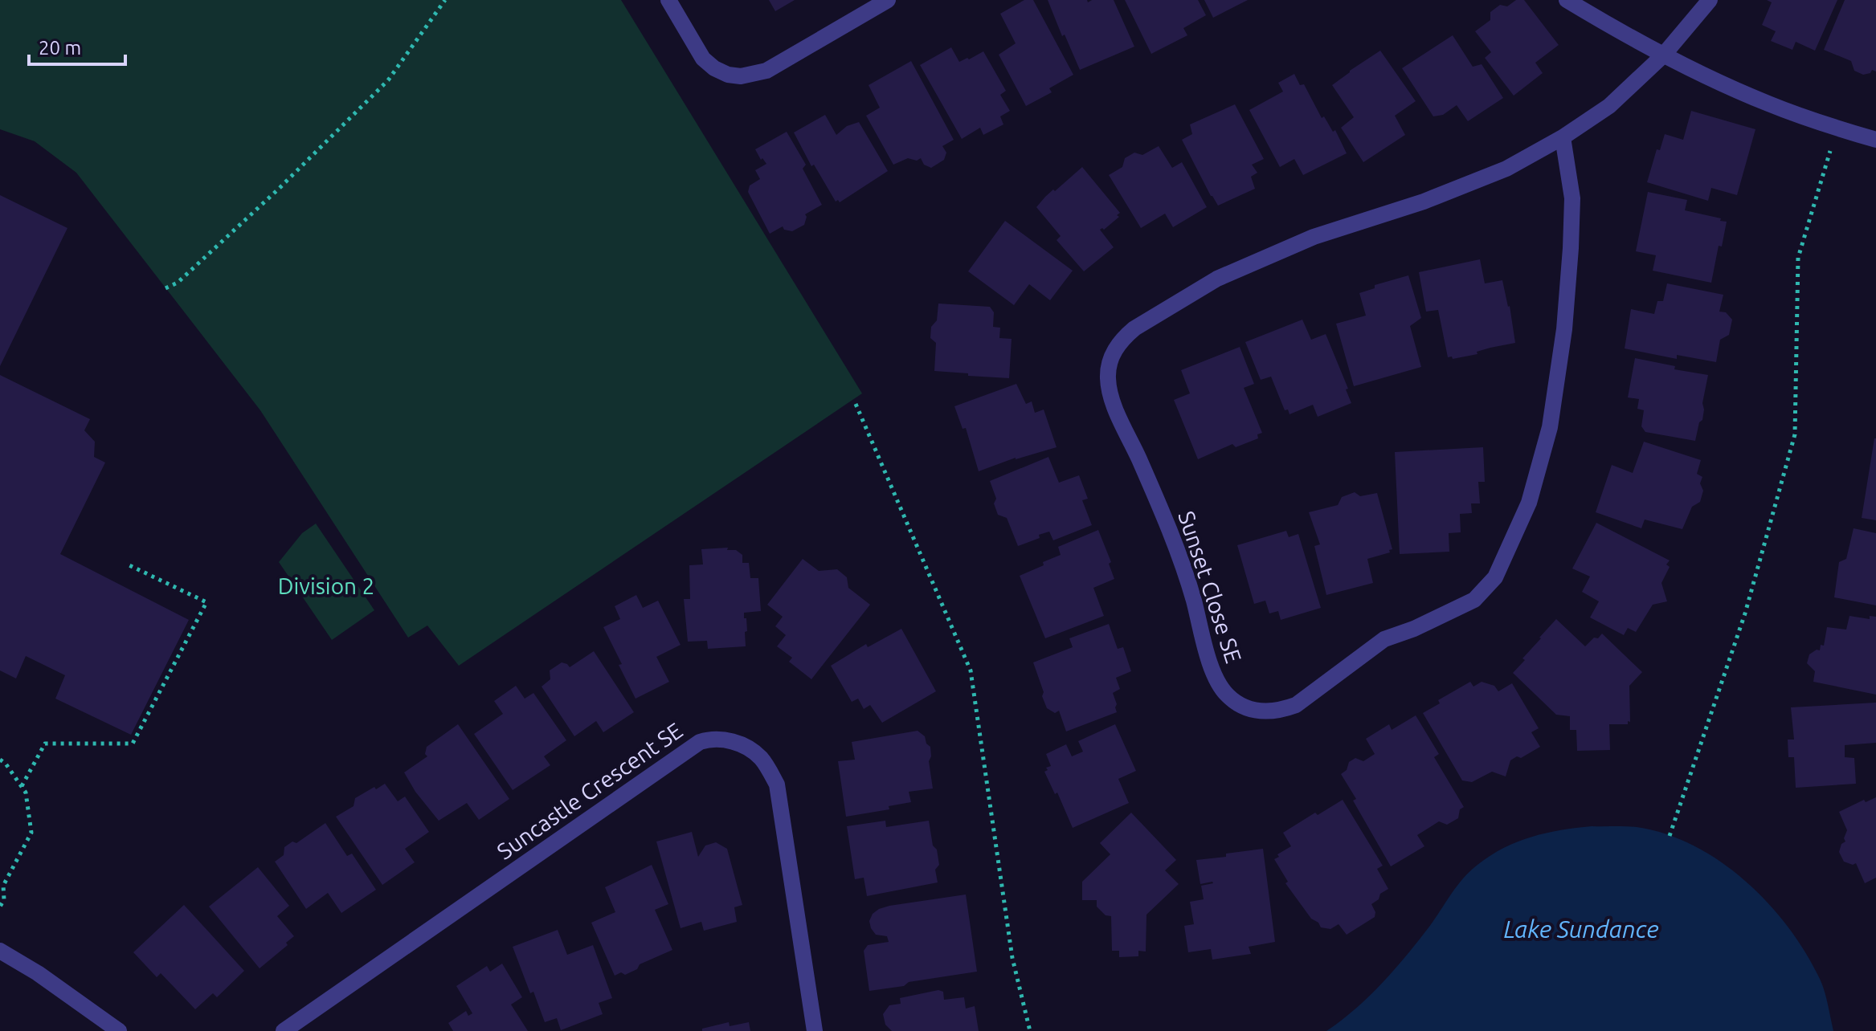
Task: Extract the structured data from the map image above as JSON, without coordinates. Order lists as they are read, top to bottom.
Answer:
{
  "streets": {
    "street": ["Sunset Close SE", "Suncastle Crescent SE"]
  },
  "water": ["Lake Sundance"],
  "parks": ["Division 2"],
  "scale_bar": "20 m"
}
